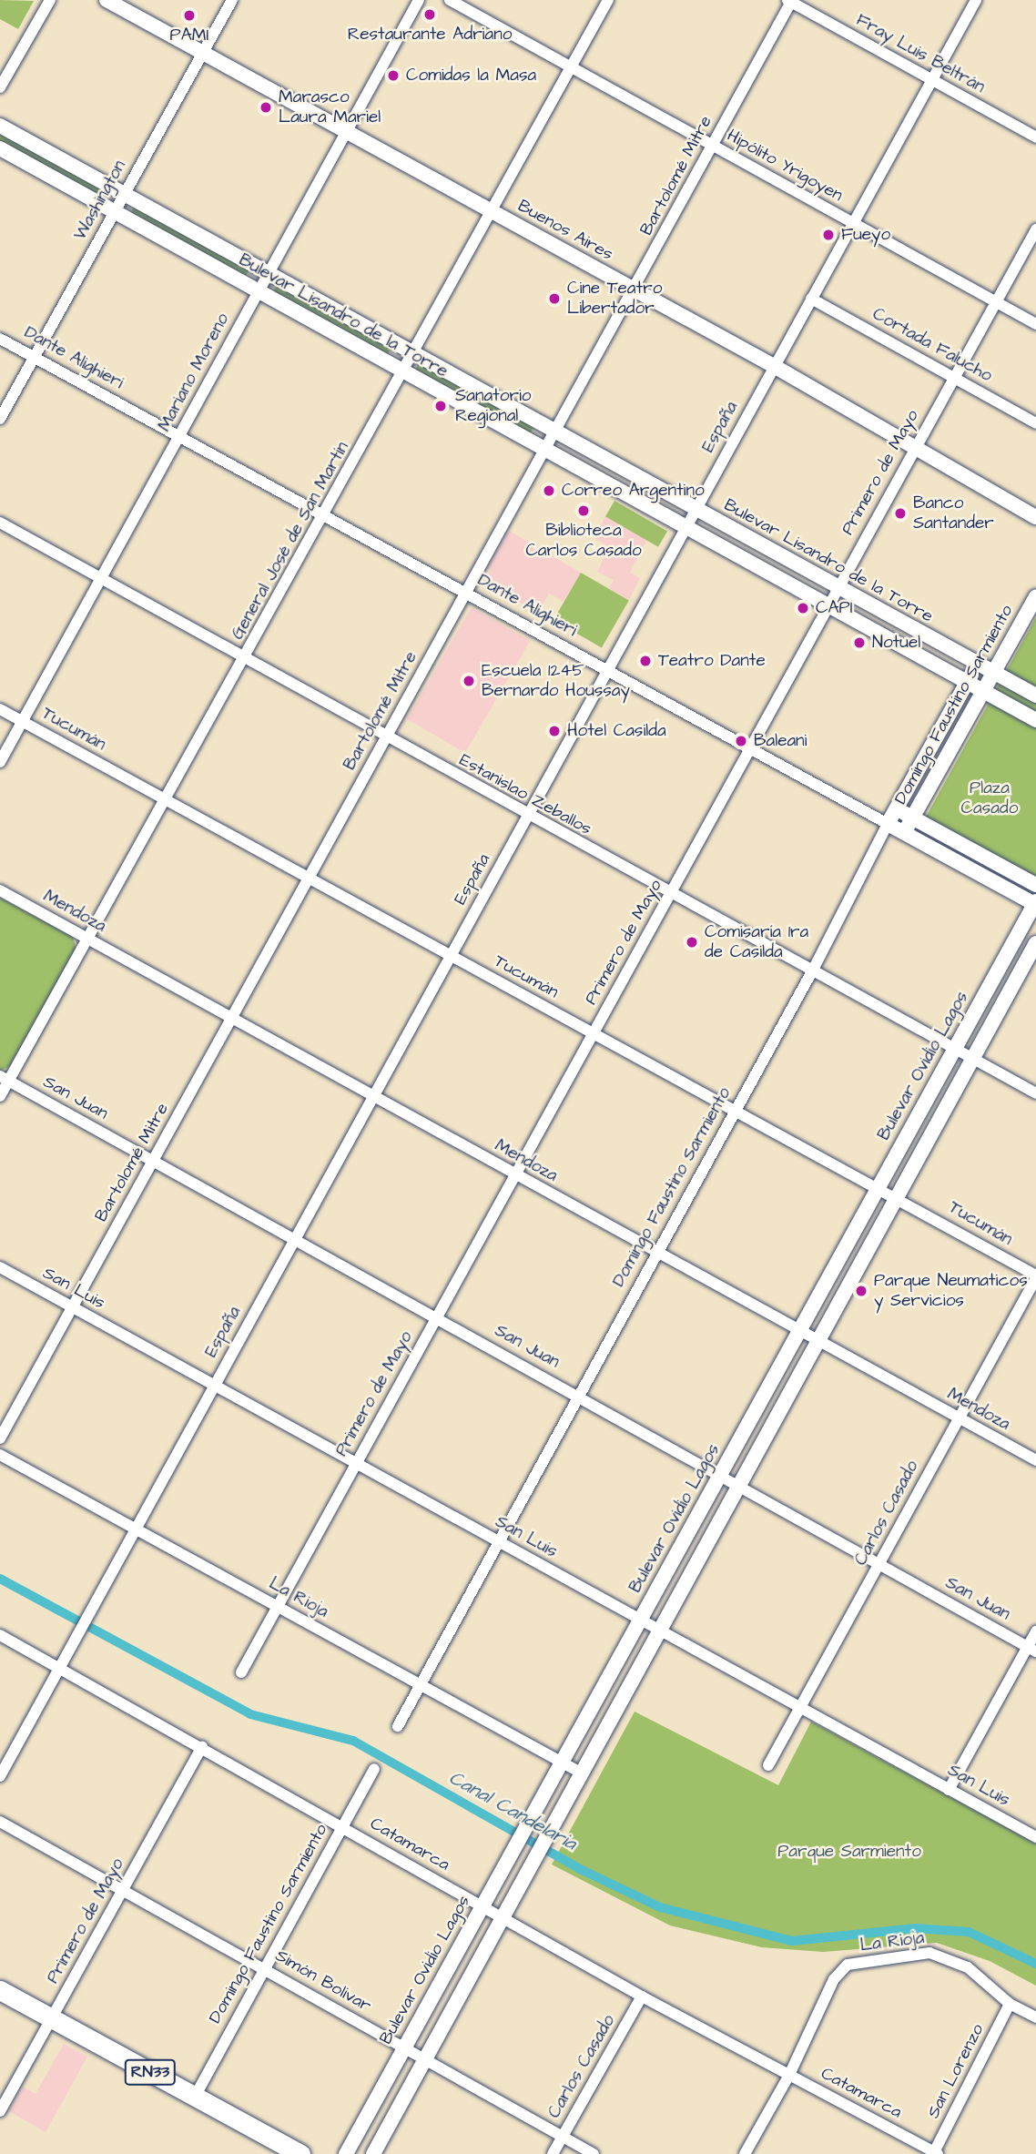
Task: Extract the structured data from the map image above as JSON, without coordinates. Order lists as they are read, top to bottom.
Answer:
{
  "streets": {
    "highway": ["RN33"],
    "main road": [
      "Buenos Aires",
      "Bulevar Lisandro de la Torre",
      "Dante Alighieri",
      "Domingo Faustino Sarmiento",
      "Bulevar Ovidio Lagos"
    ],
    "street": [
      "Fray Luis Beltrán",
      "Hipólito Yrigoyen",
      "Bartolomé Mitre",
      "Washington",
      "Cortada Falucho",
      "Mariano Moreno",
      "España",
      "Primero de Mayo",
      "General José de San Martín",
      "Tucumán",
      "Estanislao Zeballos",
      "Mendoza",
      "San Juan",
      "San Luis",
      "Carlos Casado",
      "La Rioja",
      "Catamarca",
      "Simón Bolivar",
      "San Lorenzo"
    ]
  },
  "crossings": [
    ["Fray Luis Beltrán", "Bartolomé Mitre"],
    ["Fray Luis Beltrán", "España"],
    ["Hipólito Yrigoyen", "Bartolomé Mitre"],
    ["Hipólito Yrigoyen", "España"],
    ["Hipólito Yrigoyen", "Primero de Mayo"],
    ["Hipólito Yrigoyen", "General José de San Martín"],
    ["Bartolomé Mitre", "Buenos Aires"],
    ["Bartolomé Mitre", "Bulevar Lisandro de la Torre"],
    ["Bartolomé Mitre", "Dante Alighieri"],
    ["Bartolomé Mitre", "Tucumán"],
    ["Bartolomé Mitre", "Estanislao Zeballos"],
    ["Bartolomé Mitre", "Mendoza"],
    ["Bartolomé Mitre", "San Juan"],
    ["Bartolomé Mitre", "San Luis"],
    ["Washington", "Buenos Aires"],
    ["Washington", "Bulevar Lisandro de la Torre"],
    ["Washington", "Dante Alighieri"],
    ["Buenos Aires", "Mariano Moreno"],
    ["Buenos Aires", "España"],
    ["Buenos Aires", "Primero de Mayo"],
    ["Buenos Aires", "General José de San Martín"],
    ["Bulevar Lisandro de la Torre", "Mariano Moreno"],
    ["Bulevar Lisandro de la Torre", "España"],
    ["Bulevar Lisandro de la Torre", "Primero de Mayo"],
    ["Bulevar Lisandro de la Torre", "General José de San Martín"],
    ["Bulevar Lisandro de la Torre", "Domingo Faustino Sarmiento"],
    ["Cortada Falucho", "España"],
    ["Cortada Falucho", "Primero de Mayo"],
    ["Dante Alighieri", "Mariano Moreno"],
    ["Dante Alighieri", "España"],
    ["Dante Alighieri", "Primero de Mayo"],
    ["Dante Alighieri", "General José de San Martín"],
    ["Dante Alighieri", "Domingo Faustino Sarmiento"],
    ["Dante Alighieri", "Bulevar Ovidio Lagos"],
    ["Mariano Moreno", "Tucumán"],
    ["Mariano Moreno", "Estanislao Zeballos"],
    ["España", "Tucumán"],
    ["España", "Estanislao Zeballos"],
    ["España", "Mendoza"],
    ["España", "San Juan"],
    ["España", "San Luis"],
    ["España", "La Rioja"],
    ["España", "Catamarca"],
    ["Primero de Mayo", "Tucumán"],
    ["Primero de Mayo", "Estanislao Zeballos"],
    ["Primero de Mayo", "Mendoza"],
    ["Primero de Mayo", "San Juan"],
    ["Primero de Mayo", "San Luis"],
    ["Primero de Mayo", "La Rioja"],
    ["Primero de Mayo", "Catamarca"],
    ["Primero de Mayo", "Simón Bolivar"],
    ["Primero de Mayo", "RN33"],
    ["General José de San Martín", "Tucumán"],
    ["General José de San Martín", "Estanislao Zeballos"],
    ["General José de San Martín", "Mendoza"],
    ["General José de San Martín", "San Juan"],
    ["Domingo Faustino Sarmiento", "Tucumán"],
    ["Domingo Faustino Sarmiento", "Estanislao Zeballos"],
    ["Domingo Faustino Sarmiento", "Mendoza"],
    ["Domingo Faustino Sarmiento", "San Juan"],
    ["Domingo Faustino Sarmiento", "San Luis"],
    ["Domingo Faustino Sarmiento", "La Rioja"],
    ["Domingo Faustino Sarmiento", "Catamarca"],
    ["Domingo Faustino Sarmiento", "Simón Bolivar"],
    ["Domingo Faustino Sarmiento", "RN33"],
    ["Tucumán", "Bulevar Ovidio Lagos"],
    ["Tucumán", "Carlos Casado"],
    ["Estanislao Zeballos", "Bulevar Ovidio Lagos"],
    ["Mendoza", "Bulevar Ovidio Lagos"],
    ["Mendoza", "Carlos Casado"],
    ["Bulevar Ovidio Lagos", "San Juan"],
    ["Bulevar Ovidio Lagos", "San Luis"],
    ["Bulevar Ovidio Lagos", "La Rioja"],
    ["Bulevar Ovidio Lagos", "Catamarca"],
    ["Bulevar Ovidio Lagos", "Simón Bolivar"],
    ["San Juan", "Carlos Casado"],
    ["San Luis", "Carlos Casado"],
    ["Carlos Casado", "Catamarca"],
    ["Carlos Casado", "Simón Bolivar"],
    ["La Rioja", "Catamarca"],
    ["La Rioja", "San Lorenzo"],
    ["Catamarca", "San Lorenzo"]
  ],
  "water": ["Canal Candelaria"],
  "parks": ["Plaza Casado", "Parque Sarmiento"],
  "places": [
    "Restaurante Adriano",
    "PAMI",
    "Comidas la Masa",
    "Marasco Laura Mariel",
    "Fueyo",
    "Cine Teatro Libertador",
    "Sanatorio Regional",
    "Correo Argentino",
    "Biblioteca Carlos Casado",
    "Banco Santander",
    "CAPI",
    "Notuel",
    "Teatro Dante",
    "Escuela 1245 Bernardo Houssay",
    "Hotel Casilda",
    "Baleani",
    "Comisaría 1ra de Casilda",
    "Parque Neumaticos y Servicios"
  ]
}
